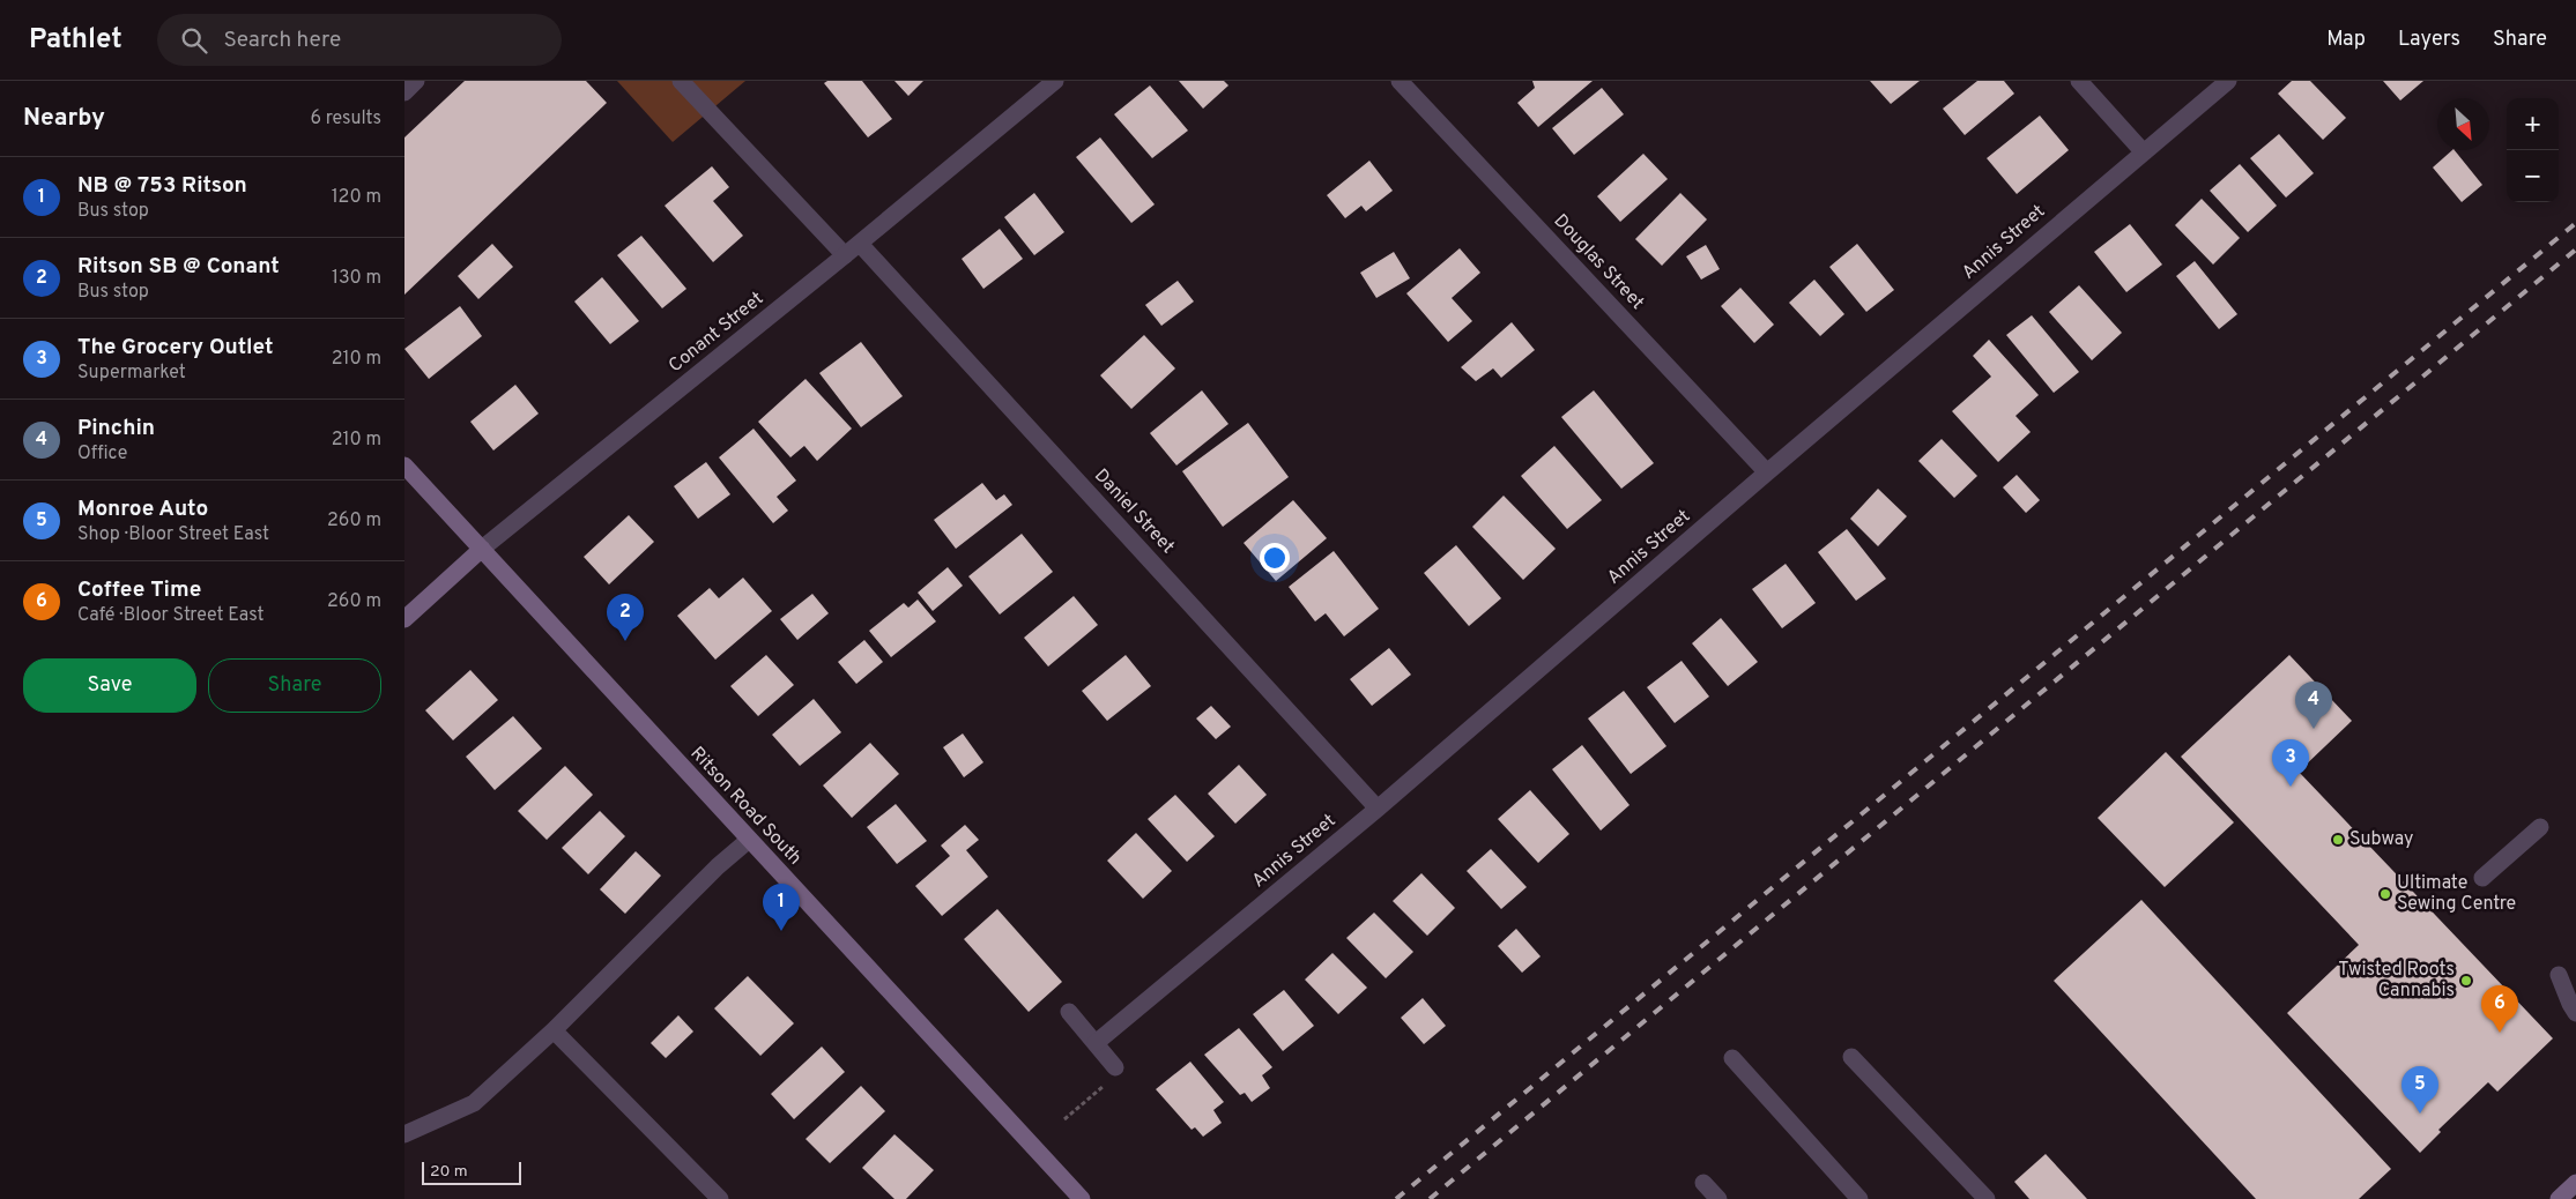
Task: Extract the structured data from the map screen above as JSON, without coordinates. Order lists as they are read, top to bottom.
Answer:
{
  "streets": {
    "main road": ["Conant Street", "Ritson Road South"],
    "street": ["Annis Street", "Douglas Street", "Daniel Street"]
  },
  "crossings": [
    ["Annis Street", "Douglas Street"],
    ["Annis Street", "Daniel Street"],
    ["Conant Street", "Daniel Street"],
    ["Conant Street", "Ritson Road South"]
  ],
  "places": ["Subway", "Ultimate Sewing Centre", "Twisted Roots Cannabis"],
  "scale_bar": "20 m",
  "north": "bottom right",
  "page": {
    "header": "Pathlet",
    "search": "Search here",
    "nav": ["Map", "Layers", "Share"],
    "heading": ["Nearby", "6 results"],
    "map_buttons": ["+", "−"],
    "list": [
      {
        "mark": "1",
        "name": "NB @ 753 Ritson",
        "note": "Bus stop",
        "value": "120 m"
      },
      {
        "mark": "2",
        "name": "Ritson SB @ Conant",
        "note": "Bus stop",
        "value": "130 m"
      },
      {
        "mark": "3",
        "name": "The Grocery Outlet",
        "note": "Supermarket",
        "value": "210 m"
      },
      {
        "mark": "4",
        "name": "Pinchin",
        "note": "Office",
        "value": "210 m"
      },
      {
        "mark": "5",
        "name": "Monroe Auto",
        "note": "Shop · Bloor Street East",
        "value": "260 m"
      },
      {
        "mark": "6",
        "name": "Coffee Time",
        "note": "Café · Bloor Street East",
        "value": "260 m"
      }
    ],
    "pins": [
      "2",
      "4",
      "3",
      "1",
      "6",
      "5"
    ],
    "buttons": ["Save", "Share"],
    "scale": "20 m"
  }
}
